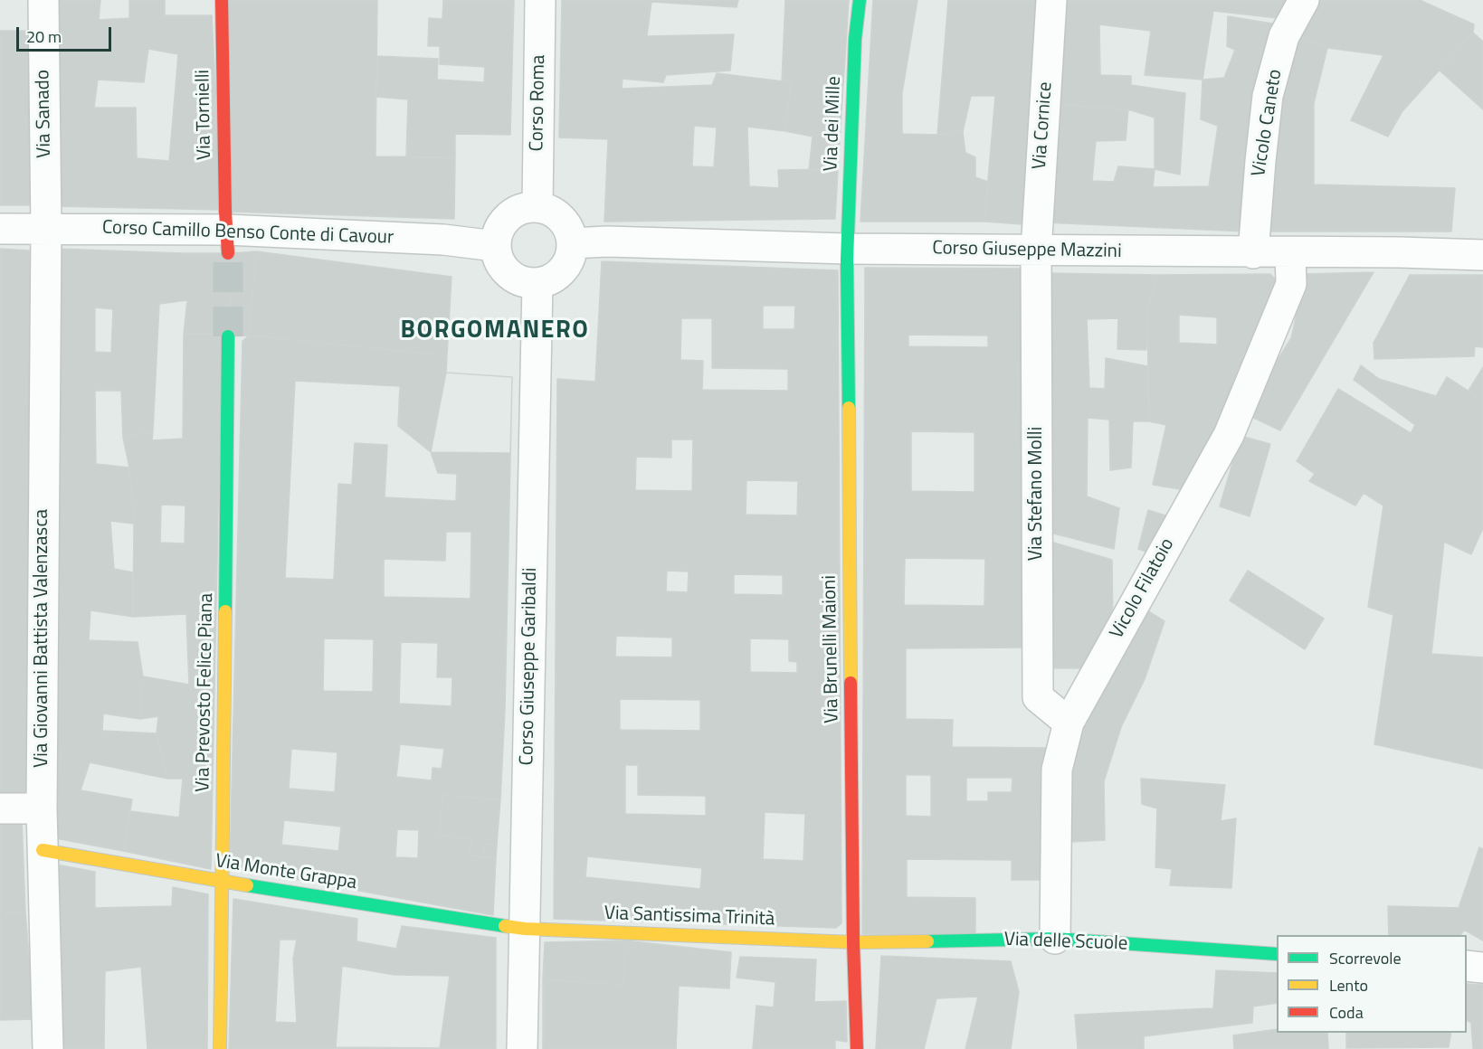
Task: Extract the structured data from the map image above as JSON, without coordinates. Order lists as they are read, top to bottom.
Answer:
{
  "streets": {
    "street": [
      "Corso Roma",
      "Via Sanado",
      "Via Tornielli",
      "Vicolo Caneto",
      "Via dei Mille",
      "Via Cornice",
      "Corso Camillo Benso Conte di Cavour",
      "Corso Giuseppe Mazzini",
      "Via Stefano Molli",
      "Vicolo Filatoio",
      "Via Giovanni Battista Valenzasca",
      "Via Brunelli Maioni",
      "Corso Giuseppe Garibaldi",
      "Via Prevosto Felice Piana",
      "Via Monte Grappa",
      "Via Santissima Trinità",
      "Via delle Scuole"
    ]
  },
  "crossings": [
    ["Corso Roma", "Corso Camillo Benso Conte di Cavour"],
    ["Corso Roma", "Corso Giuseppe Mazzini"],
    ["Corso Roma", "Corso Giuseppe Garibaldi"],
    ["Via Sanado", "Corso Camillo Benso Conte di Cavour"],
    ["Via Sanado", "Via Giovanni Battista Valenzasca"],
    ["Via Tornielli", "Corso Camillo Benso Conte di Cavour"],
    ["Vicolo Caneto", "Corso Giuseppe Mazzini"],
    ["Via dei Mille", "Corso Giuseppe Mazzini"],
    ["Via dei Mille", "Via Brunelli Maioni"],
    ["Via Cornice", "Corso Giuseppe Mazzini"],
    ["Via Cornice", "Via Stefano Molli"],
    ["Corso Camillo Benso Conte di Cavour", "Corso Giuseppe Mazzini"],
    ["Corso Camillo Benso Conte di Cavour", "Via Giovanni Battista Valenzasca"],
    ["Corso Camillo Benso Conte di Cavour", "Corso Giuseppe Garibaldi"],
    ["Corso Giuseppe Mazzini", "Via Stefano Molli"],
    ["Corso Giuseppe Mazzini", "Vicolo Filatoio"],
    ["Corso Giuseppe Mazzini", "Via Brunelli Maioni"],
    ["Corso Giuseppe Mazzini", "Corso Giuseppe Garibaldi"],
    ["Via Stefano Molli", "Vicolo Filatoio"],
    ["Vicolo Filatoio", "Via delle Scuole"],
    ["Via Giovanni Battista Valenzasca", "Via Monte Grappa"],
    ["Via Brunelli Maioni", "Via Santissima Trinità"],
    ["Via Brunelli Maioni", "Via delle Scuole"],
    ["Corso Giuseppe Garibaldi", "Via Monte Grappa"],
    ["Corso Giuseppe Garibaldi", "Via Santissima Trinità"],
    ["Via Prevosto Felice Piana", "Via Monte Grappa"],
    ["Via Monte Grappa", "Via Santissima Trinità"],
    ["Via Santissima Trinità", "Via delle Scuole"]
  ],
  "districts": ["BORGOMANERO"],
  "legend": ["Scorrevole", "Lento", "Coda"],
  "scale_bar": "20 m"
}
